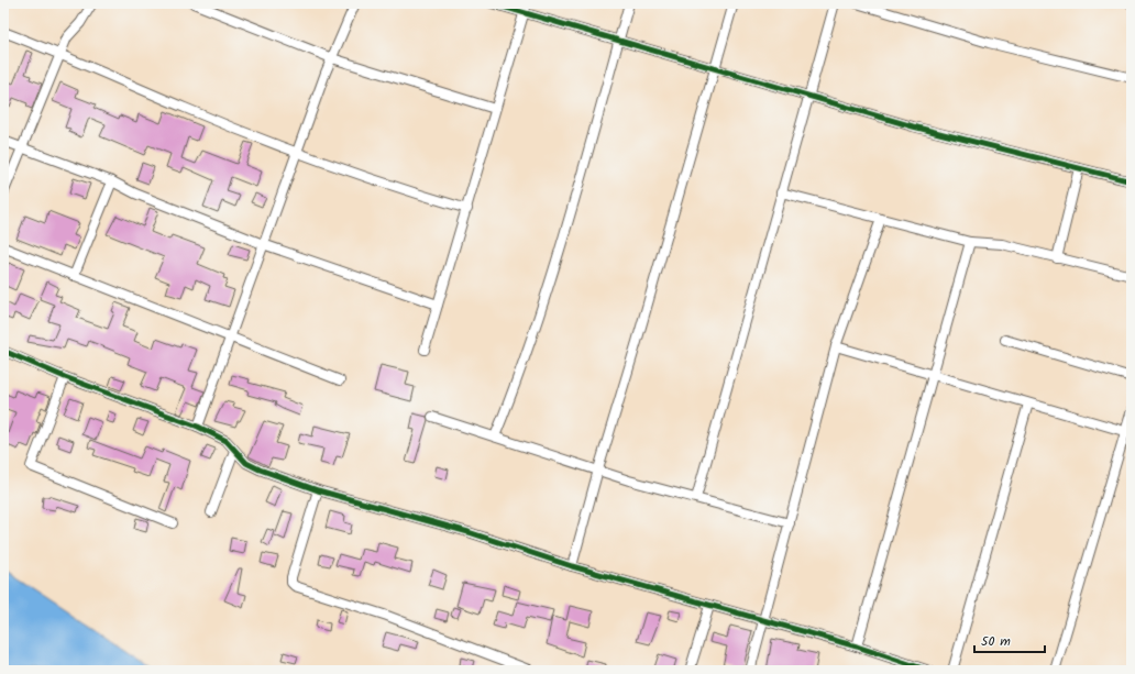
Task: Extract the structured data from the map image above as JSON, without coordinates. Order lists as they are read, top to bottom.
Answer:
{
  "scale_bar": "50 m"
}
